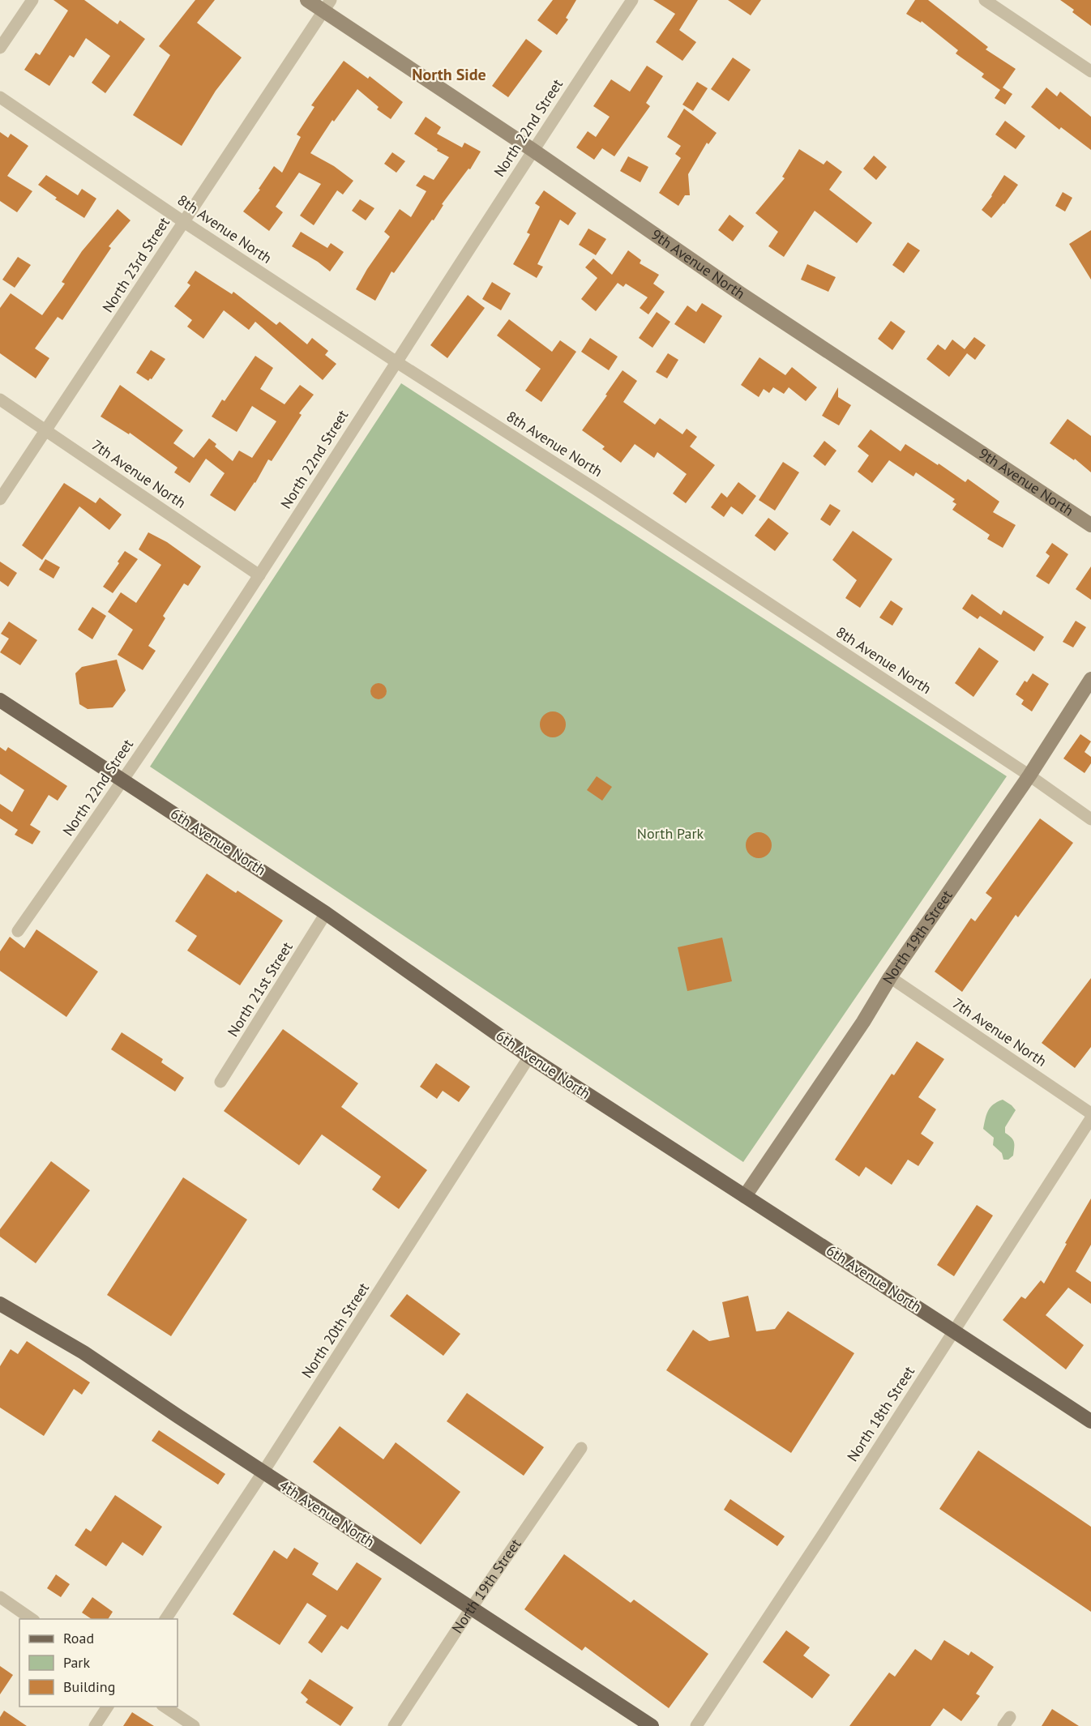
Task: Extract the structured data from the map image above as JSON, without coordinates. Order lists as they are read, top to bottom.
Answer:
{
  "streets": {
    "main road": ["6th Avenue North", "4th Avenue North"],
    "street": [
      "North 22nd Street",
      "8th Avenue North",
      "9th Avenue North",
      "North 23rd Street",
      "7th Avenue North",
      "North 19th Street",
      "North 21st Street",
      "North 20th Street",
      "North 18th Street"
    ]
  },
  "crossings": [
    ["North 22nd Street", "8th Avenue North"],
    ["North 22nd Street", "9th Avenue North"],
    ["North 22nd Street", "7th Avenue North"],
    ["North 22nd Street", "6th Avenue North"],
    ["8th Avenue North", "North 23rd Street"],
    ["8th Avenue North", "North 19th Street"],
    ["9th Avenue North", "North 23rd Street"],
    ["North 23rd Street", "7th Avenue North"],
    ["7th Avenue North", "North 19th Street"],
    ["6th Avenue North", "North 19th Street"],
    ["6th Avenue North", "North 21st Street"],
    ["6th Avenue North", "North 20th Street"],
    ["6th Avenue North", "North 18th Street"],
    ["North 19th Street", "4th Avenue North"],
    ["North 20th Street", "4th Avenue North"]
  ],
  "districts": ["North Side"],
  "parks": ["North Park"],
  "legend": ["Road", "Park", "Building"]
}
